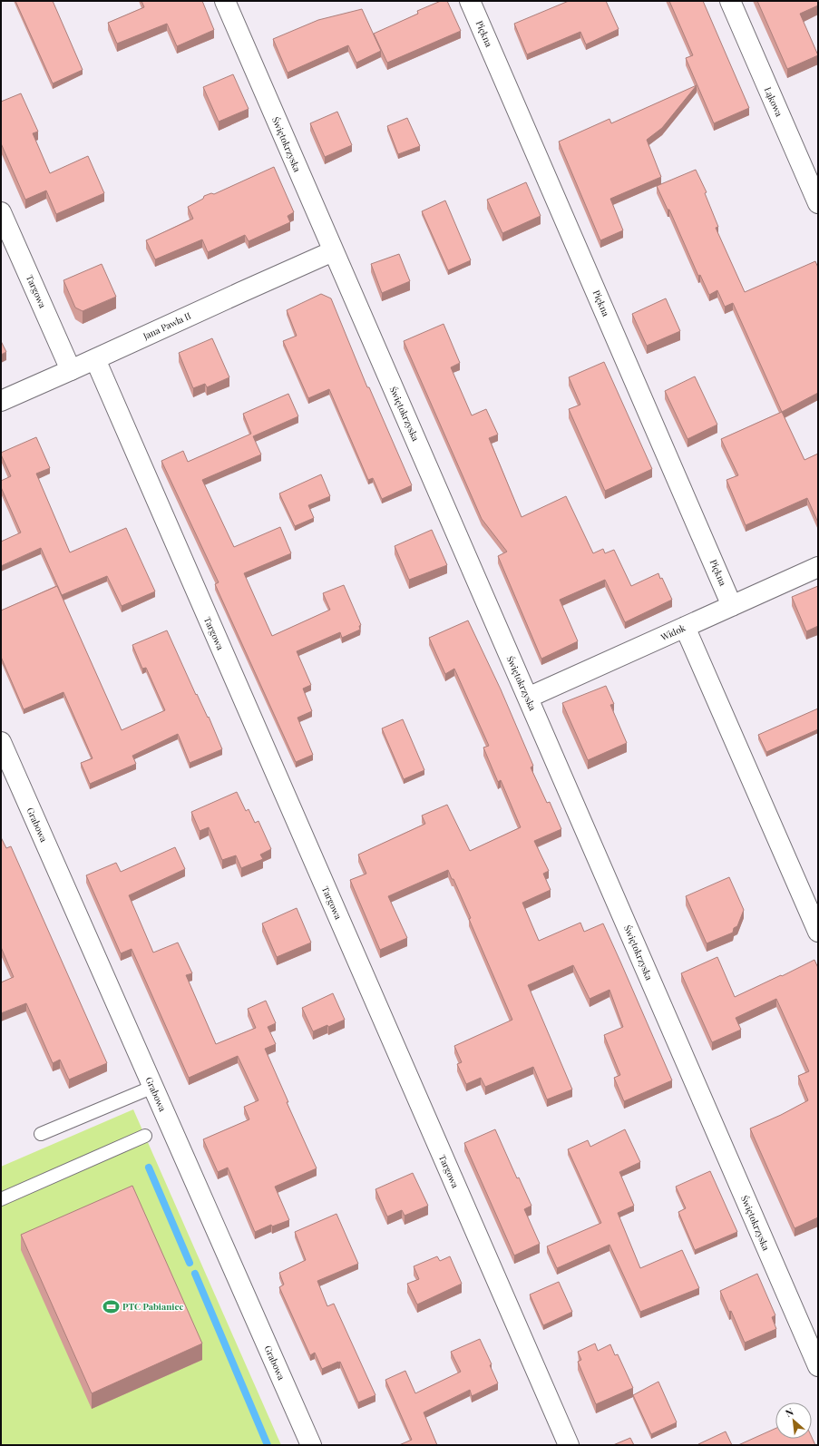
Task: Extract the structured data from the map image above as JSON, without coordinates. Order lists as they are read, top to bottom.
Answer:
{
  "streets": {
    "street": [
      "Piękna",
      "Łąkowa",
      "Świętokrzyska",
      "Targowa",
      "Jana Pawła II",
      "Widok",
      "Grabowa"
    ]
  },
  "crossings": [
    ["Piękna", "Widok"],
    ["Świętokrzyska", "Jana Pawła II"],
    ["Świętokrzyska", "Widok"],
    ["Targowa", "Jana Pawła II"]
  ],
  "places": {
    "sports": ["PTC Pabianice"]
  },
  "north": "top left"
}
